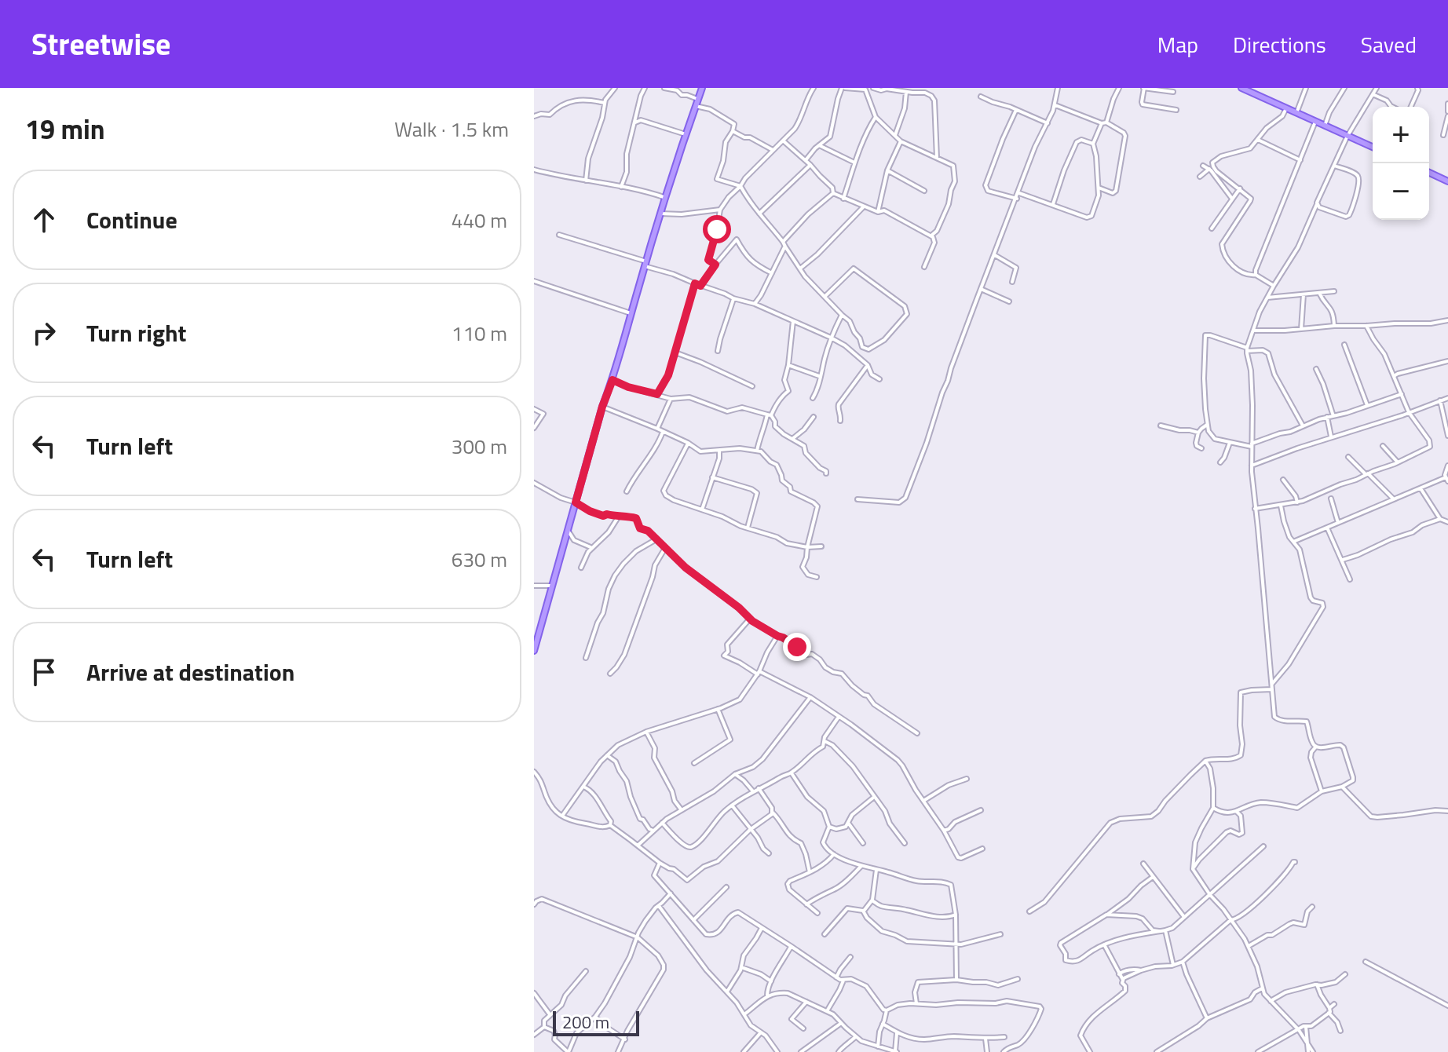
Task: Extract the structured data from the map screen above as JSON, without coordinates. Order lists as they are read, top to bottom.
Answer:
{
  "scale_bar": "200 m",
  "page": {
    "header": "Streetwise",
    "nav": ["Map", "Directions", "Saved"],
    "heading": ["19 min", "Walk · 1.5 km"],
    "map_buttons": ["+", "−"],
    "list": [
      ["Continue", "440 m"],
      ["Turn right", "110 m"],
      ["Turn left", "300 m"],
      ["Turn left", "630 m"],
      "Arrive at destination"
    ],
    "scale": "200 m"
  }
}
